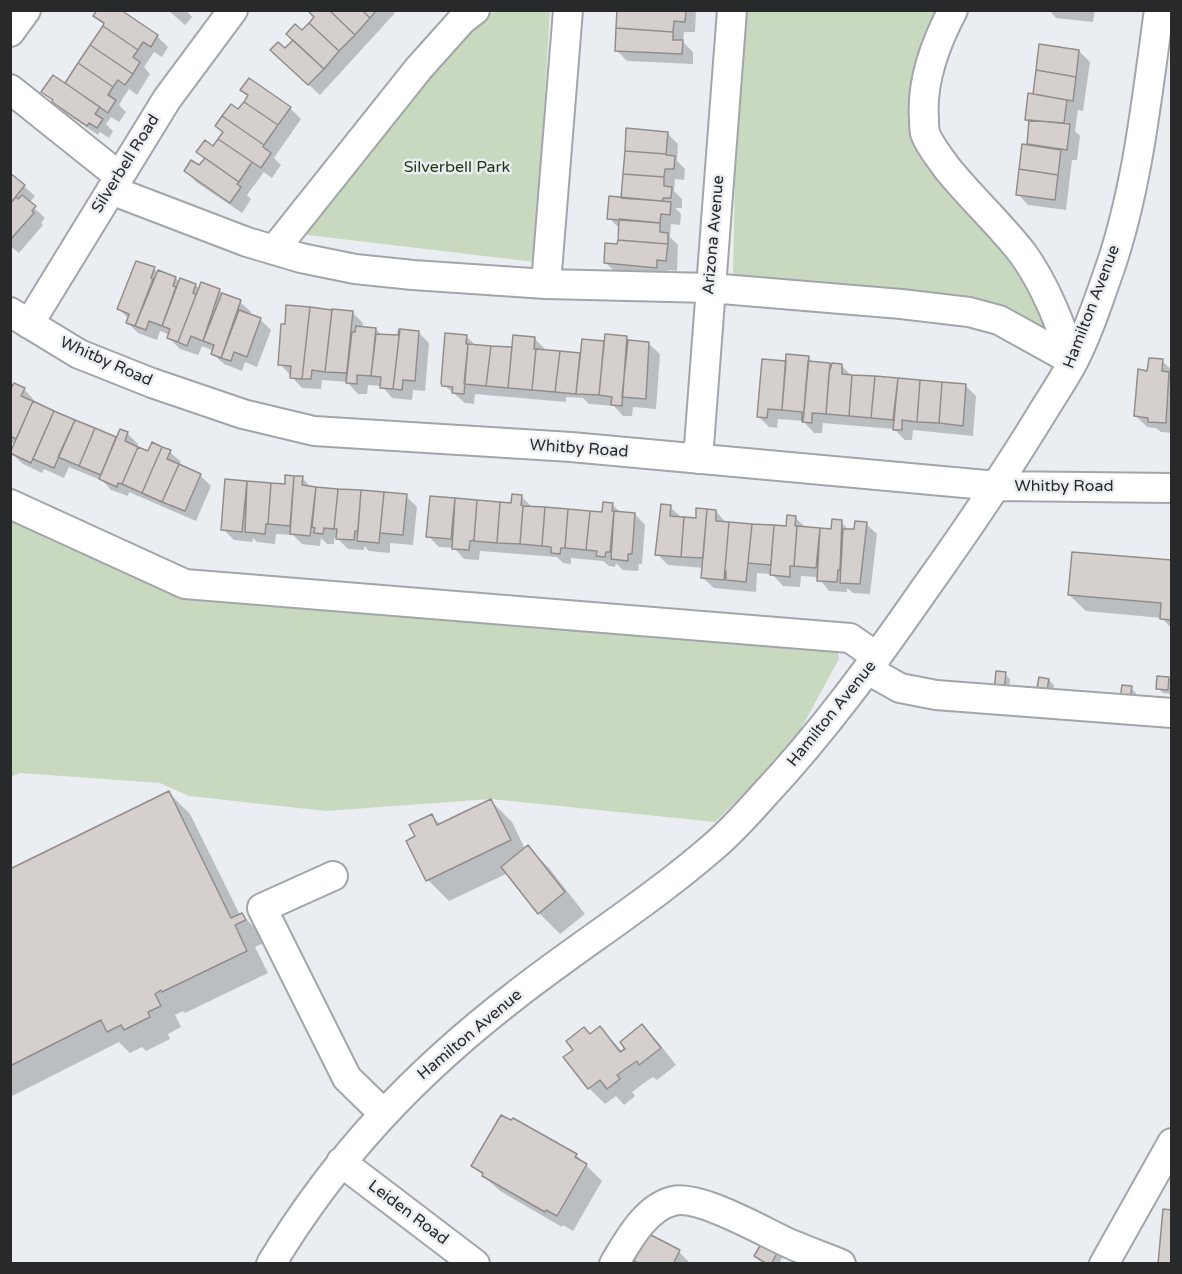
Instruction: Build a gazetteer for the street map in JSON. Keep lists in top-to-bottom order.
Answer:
{
  "streets": {
    "street": [
      "Silverbell Road",
      "Arizona Avenue",
      "Hamilton Avenue",
      "Whitby Road",
      "Leiden Road"
    ]
  },
  "crossings": [
    ["Silverbell Road", "Whitby Road"],
    ["Arizona Avenue", "Whitby Road"],
    ["Hamilton Avenue", "Whitby Road"],
    ["Hamilton Avenue", "Leiden Road"]
  ],
  "parks": ["Silverbell Park"]
}
